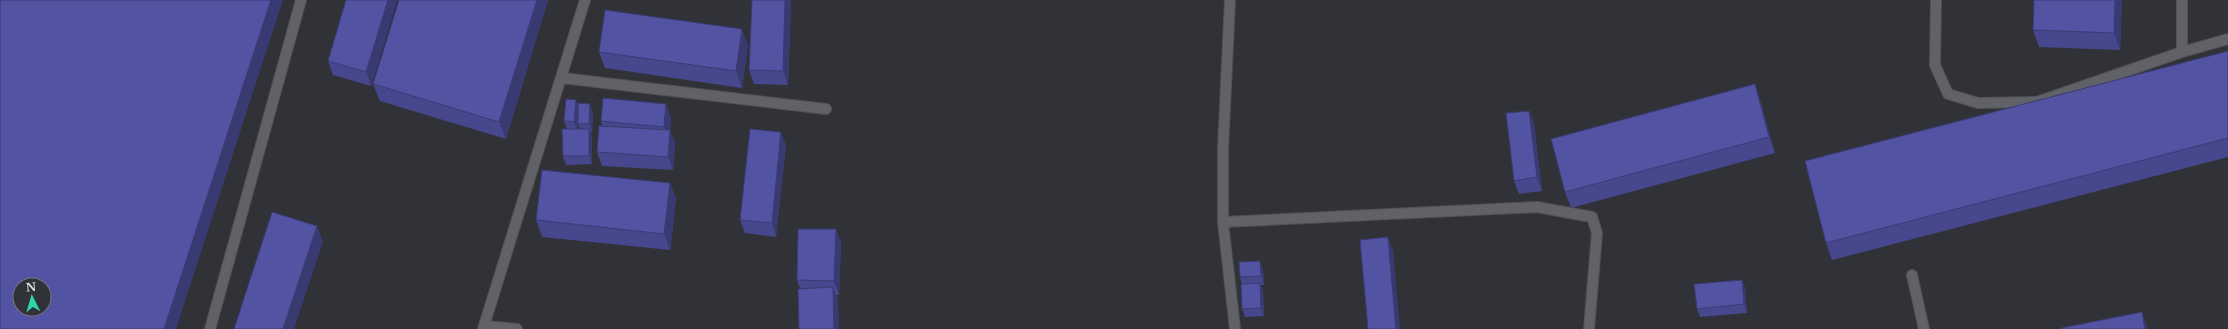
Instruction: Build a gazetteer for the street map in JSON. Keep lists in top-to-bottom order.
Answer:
{
  "north": "top"
}
